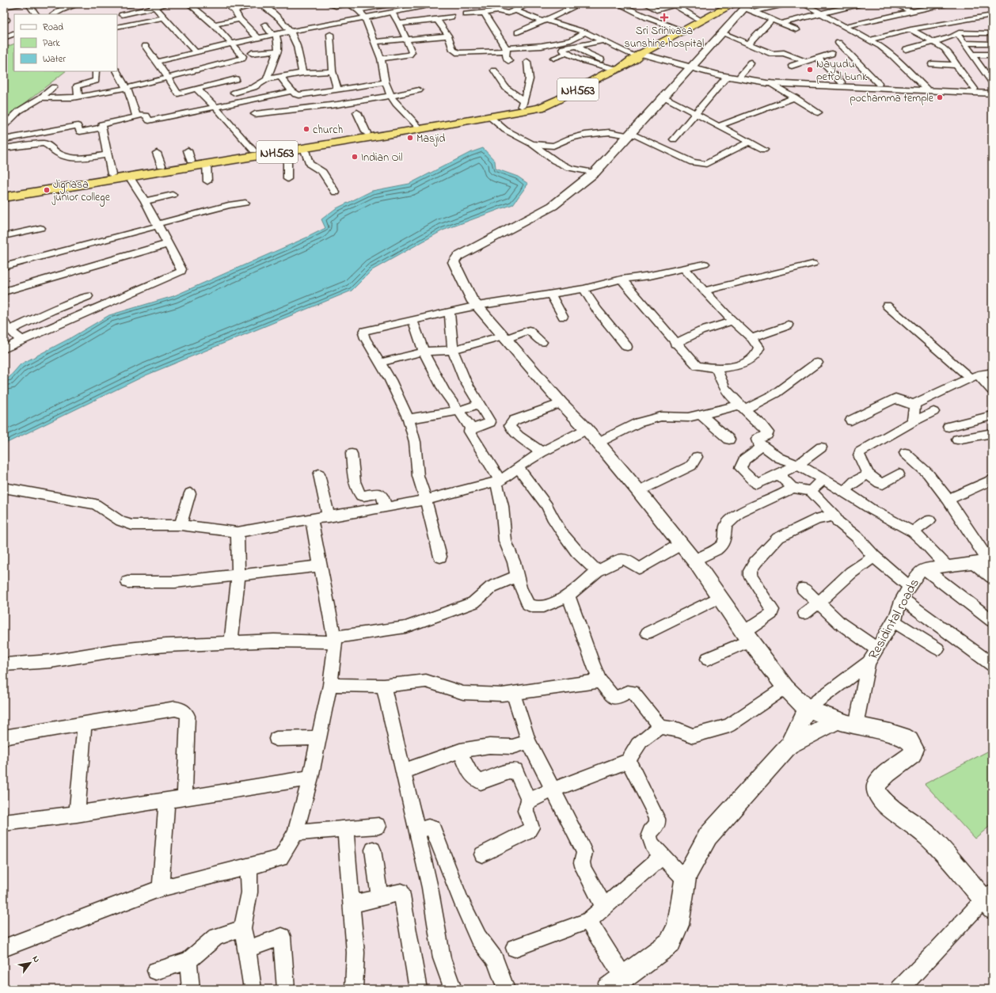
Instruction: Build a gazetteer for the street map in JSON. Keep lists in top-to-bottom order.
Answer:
{
  "streets": {
    "highway": ["NH563"],
    "street": ["Residintal roads"]
  },
  "places": {
    "health": ["Sri Srinivasa sunshine hospital"],
    "other": [
      "Nayudu petrol bunk",
      "pochamma temple",
      "church",
      "Masjid",
      "Indian Oil",
      "Jignasa junior college"
    ]
  },
  "legend": ["Road", "Park", "Water"],
  "north": "top right"
}
